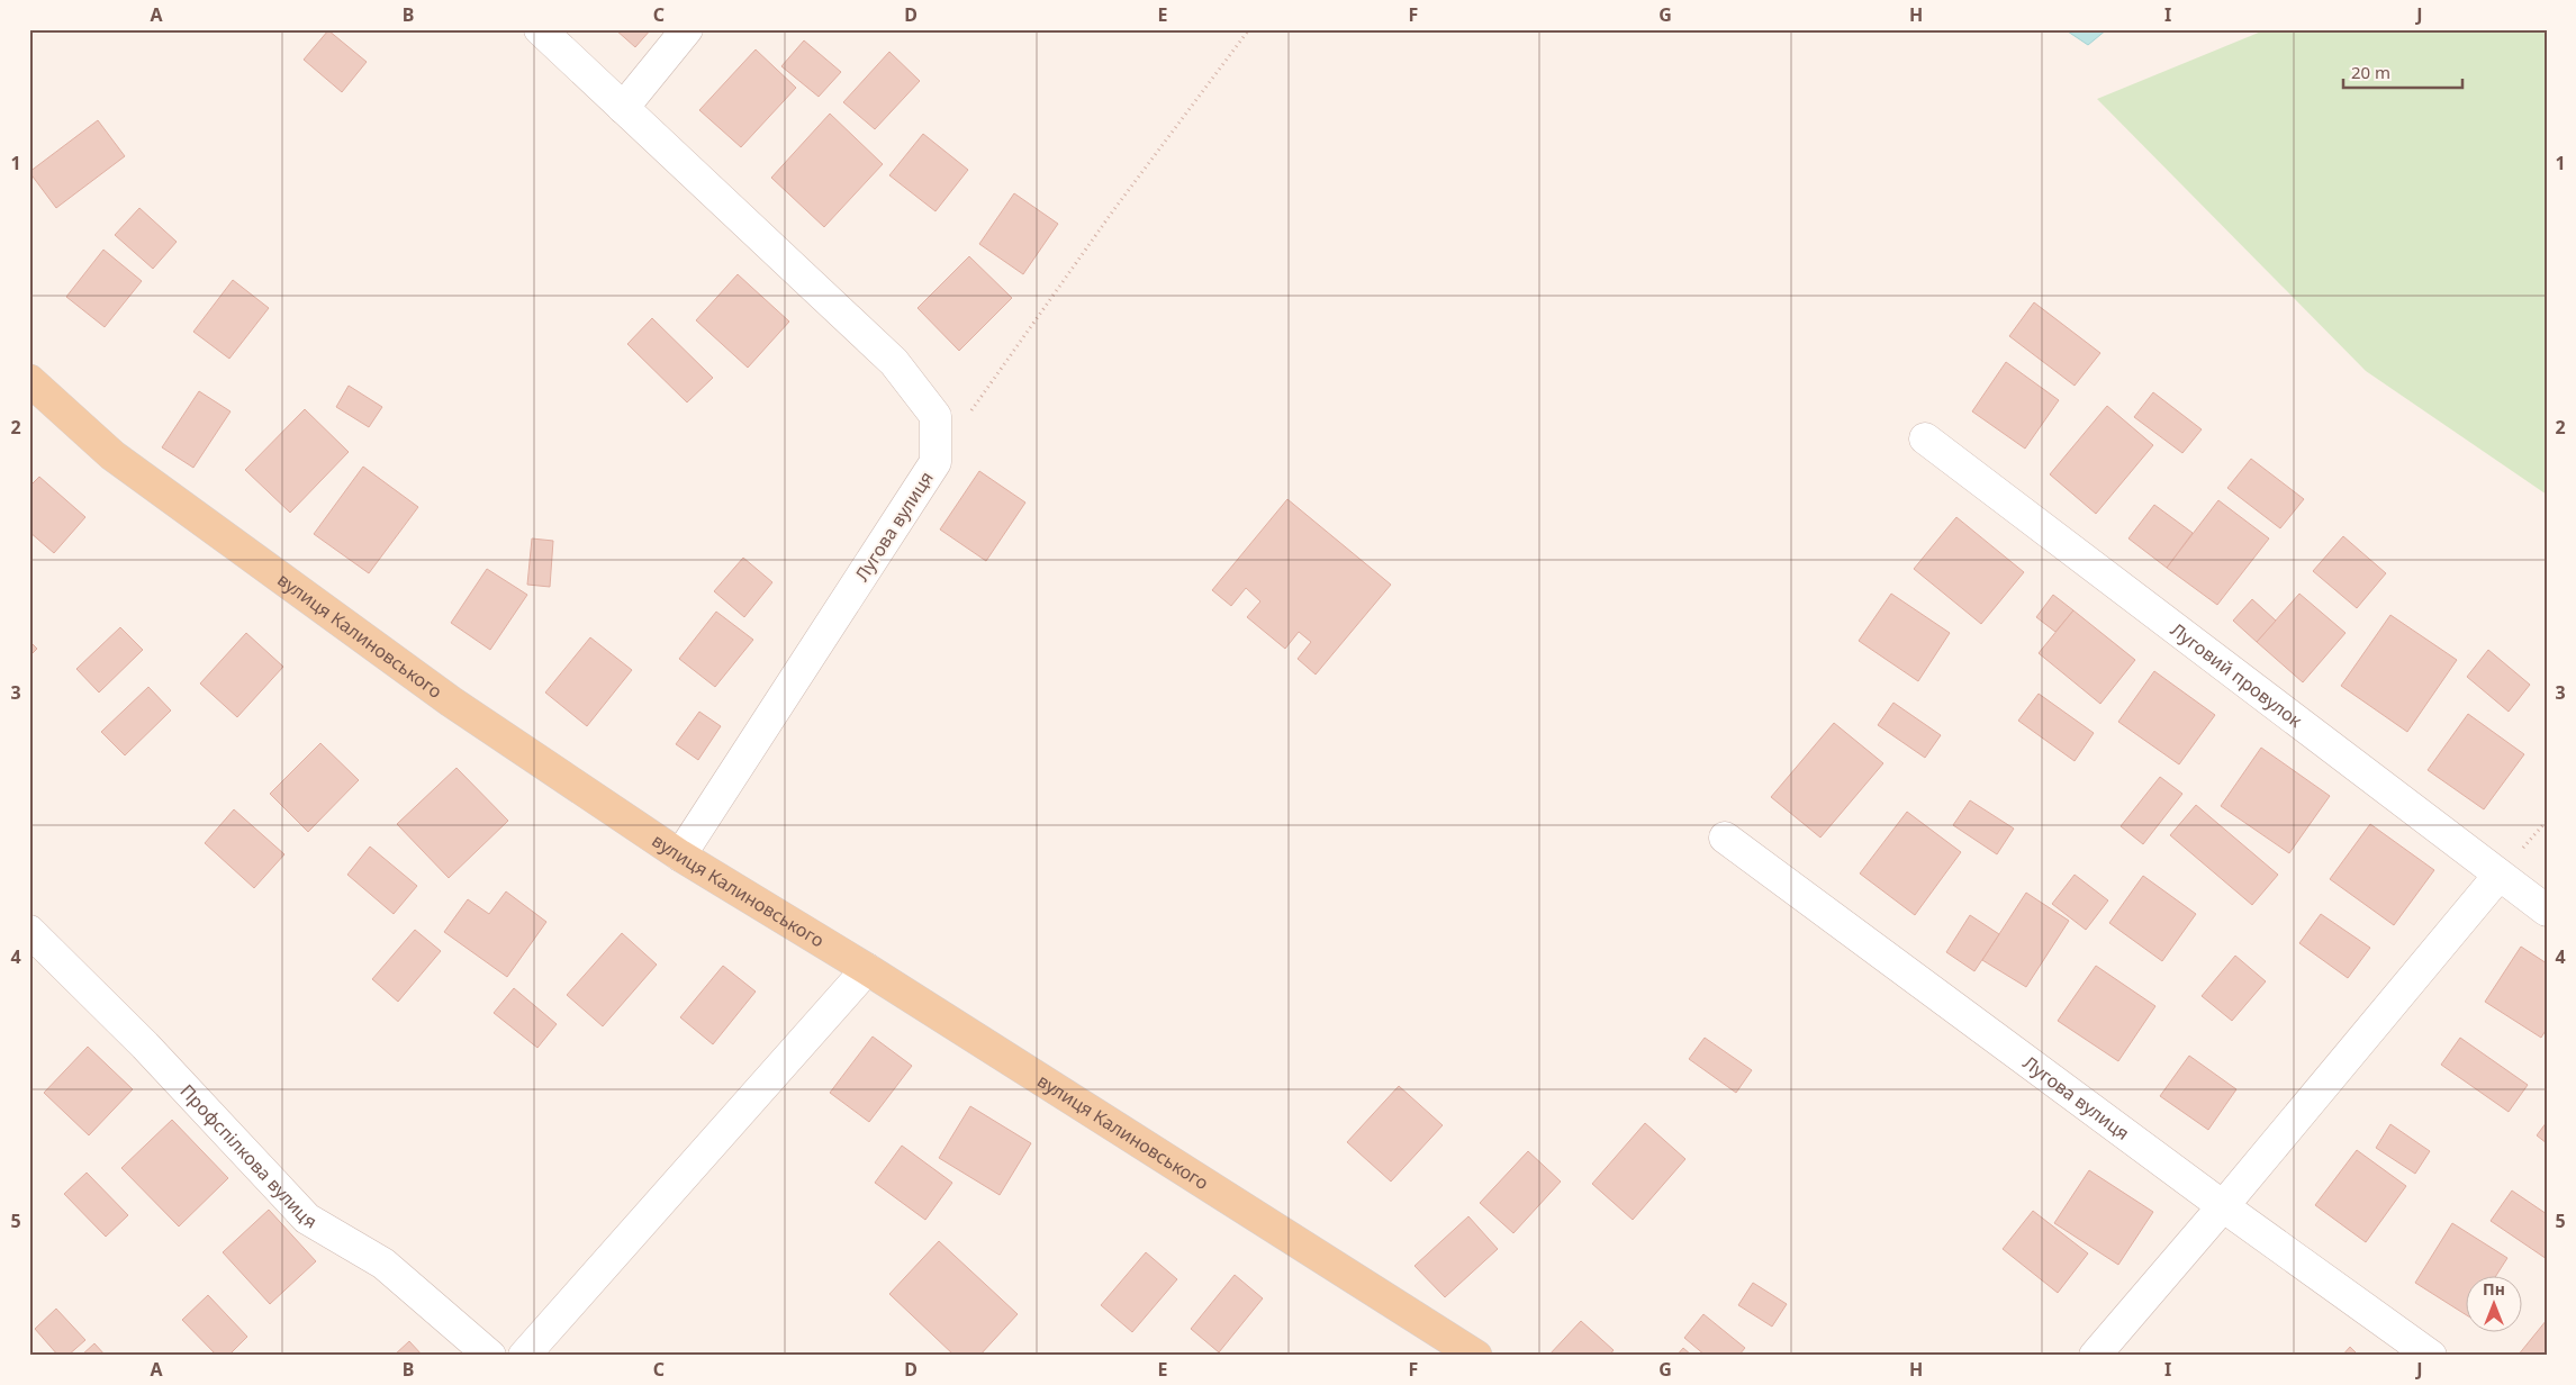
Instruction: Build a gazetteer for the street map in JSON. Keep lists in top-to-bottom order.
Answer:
{
  "streets": {
    "main road": ["вулиця Калиновського"],
    "street": ["Лугова вулиця", "Луговий провулок", "Профспілкова вулиця"]
  },
  "crossings": [
    ["Лугова вулиця", "вулиця Калиновського"]
  ],
  "scale_bar": "20 m",
  "north": "top",
  "grid": {
    "columns": [
      "A",
      "B",
      "C",
      "D",
      "E",
      "F",
      "G",
      "H",
      "I",
      "J"
    ],
    "rows": [
      "1",
      "2",
      "3",
      "4",
      "5"
    ]
  }
}
